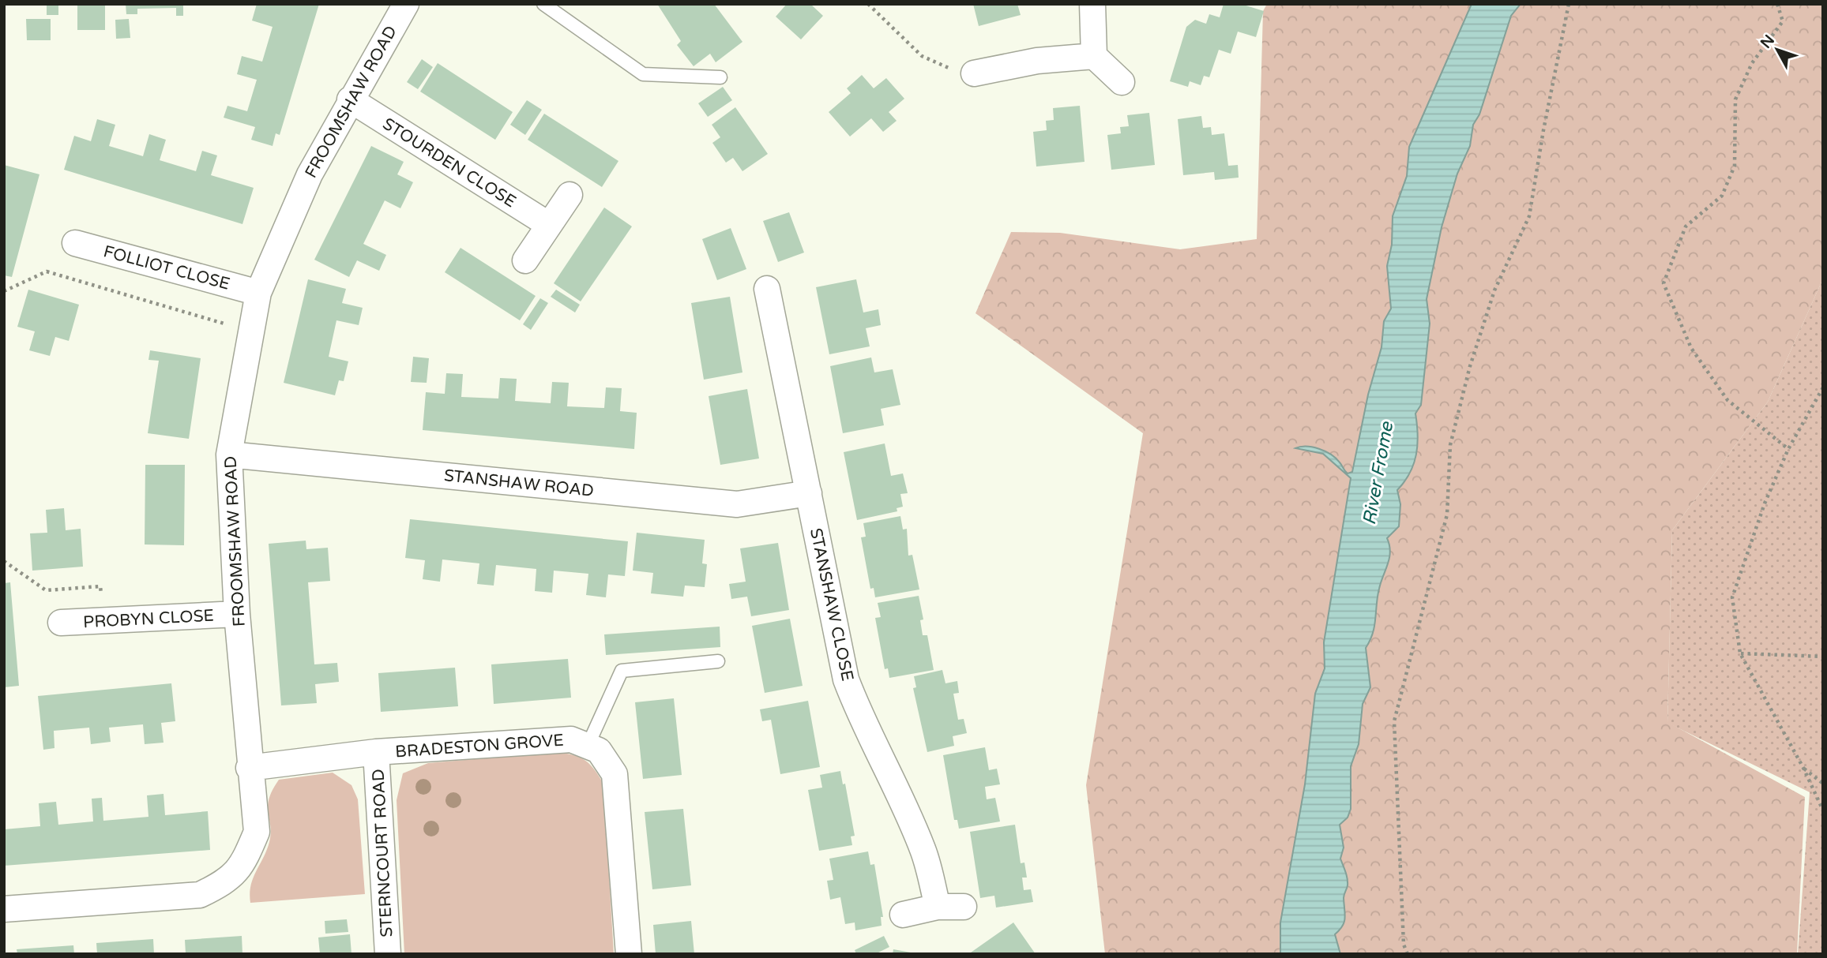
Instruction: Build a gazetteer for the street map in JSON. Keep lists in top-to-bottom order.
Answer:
{
  "streets": {
    "street": [
      "FROOMSHAW ROAD",
      "STOURDEN CLOSE",
      "FOLLIOT CLOSE",
      "STANSHAW ROAD",
      "STANSHAW CLOSE",
      "PROBYN CLOSE",
      "BRADESTON GROVE",
      "STERNCOURT ROAD"
    ]
  },
  "crossings": [
    ["FROOMSHAW ROAD", "STOURDEN CLOSE"],
    ["FROOMSHAW ROAD", "FOLLIOT CLOSE"],
    ["FROOMSHAW ROAD", "STANSHAW ROAD"],
    ["FROOMSHAW ROAD", "PROBYN CLOSE"],
    ["FROOMSHAW ROAD", "BRADESTON GROVE"],
    ["STANSHAW ROAD", "STANSHAW CLOSE"],
    ["BRADESTON GROVE", "STERNCOURT ROAD"]
  ],
  "water": ["River Frome"],
  "north": "top left"
}
